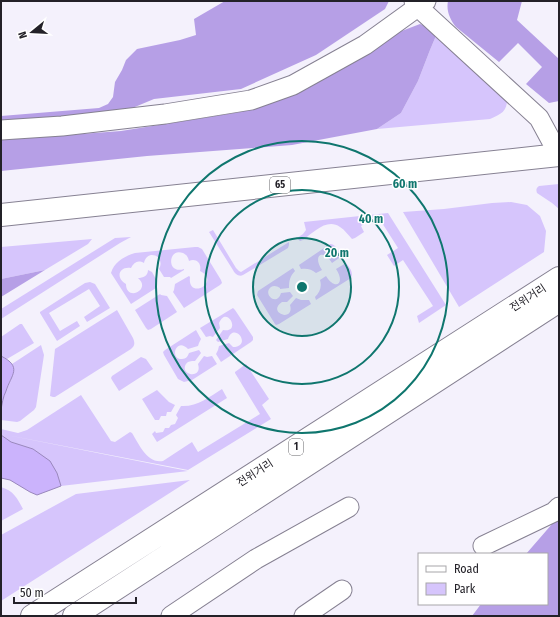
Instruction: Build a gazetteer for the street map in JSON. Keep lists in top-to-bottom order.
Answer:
{
  "streets": {
    "main road": ["65", "전위거리", "1"]
  },
  "legend": ["Road", "Park"],
  "scale_bar": "50 m",
  "north": "left",
  "rings": ["60 m", "40 m", "20 m"]
}
